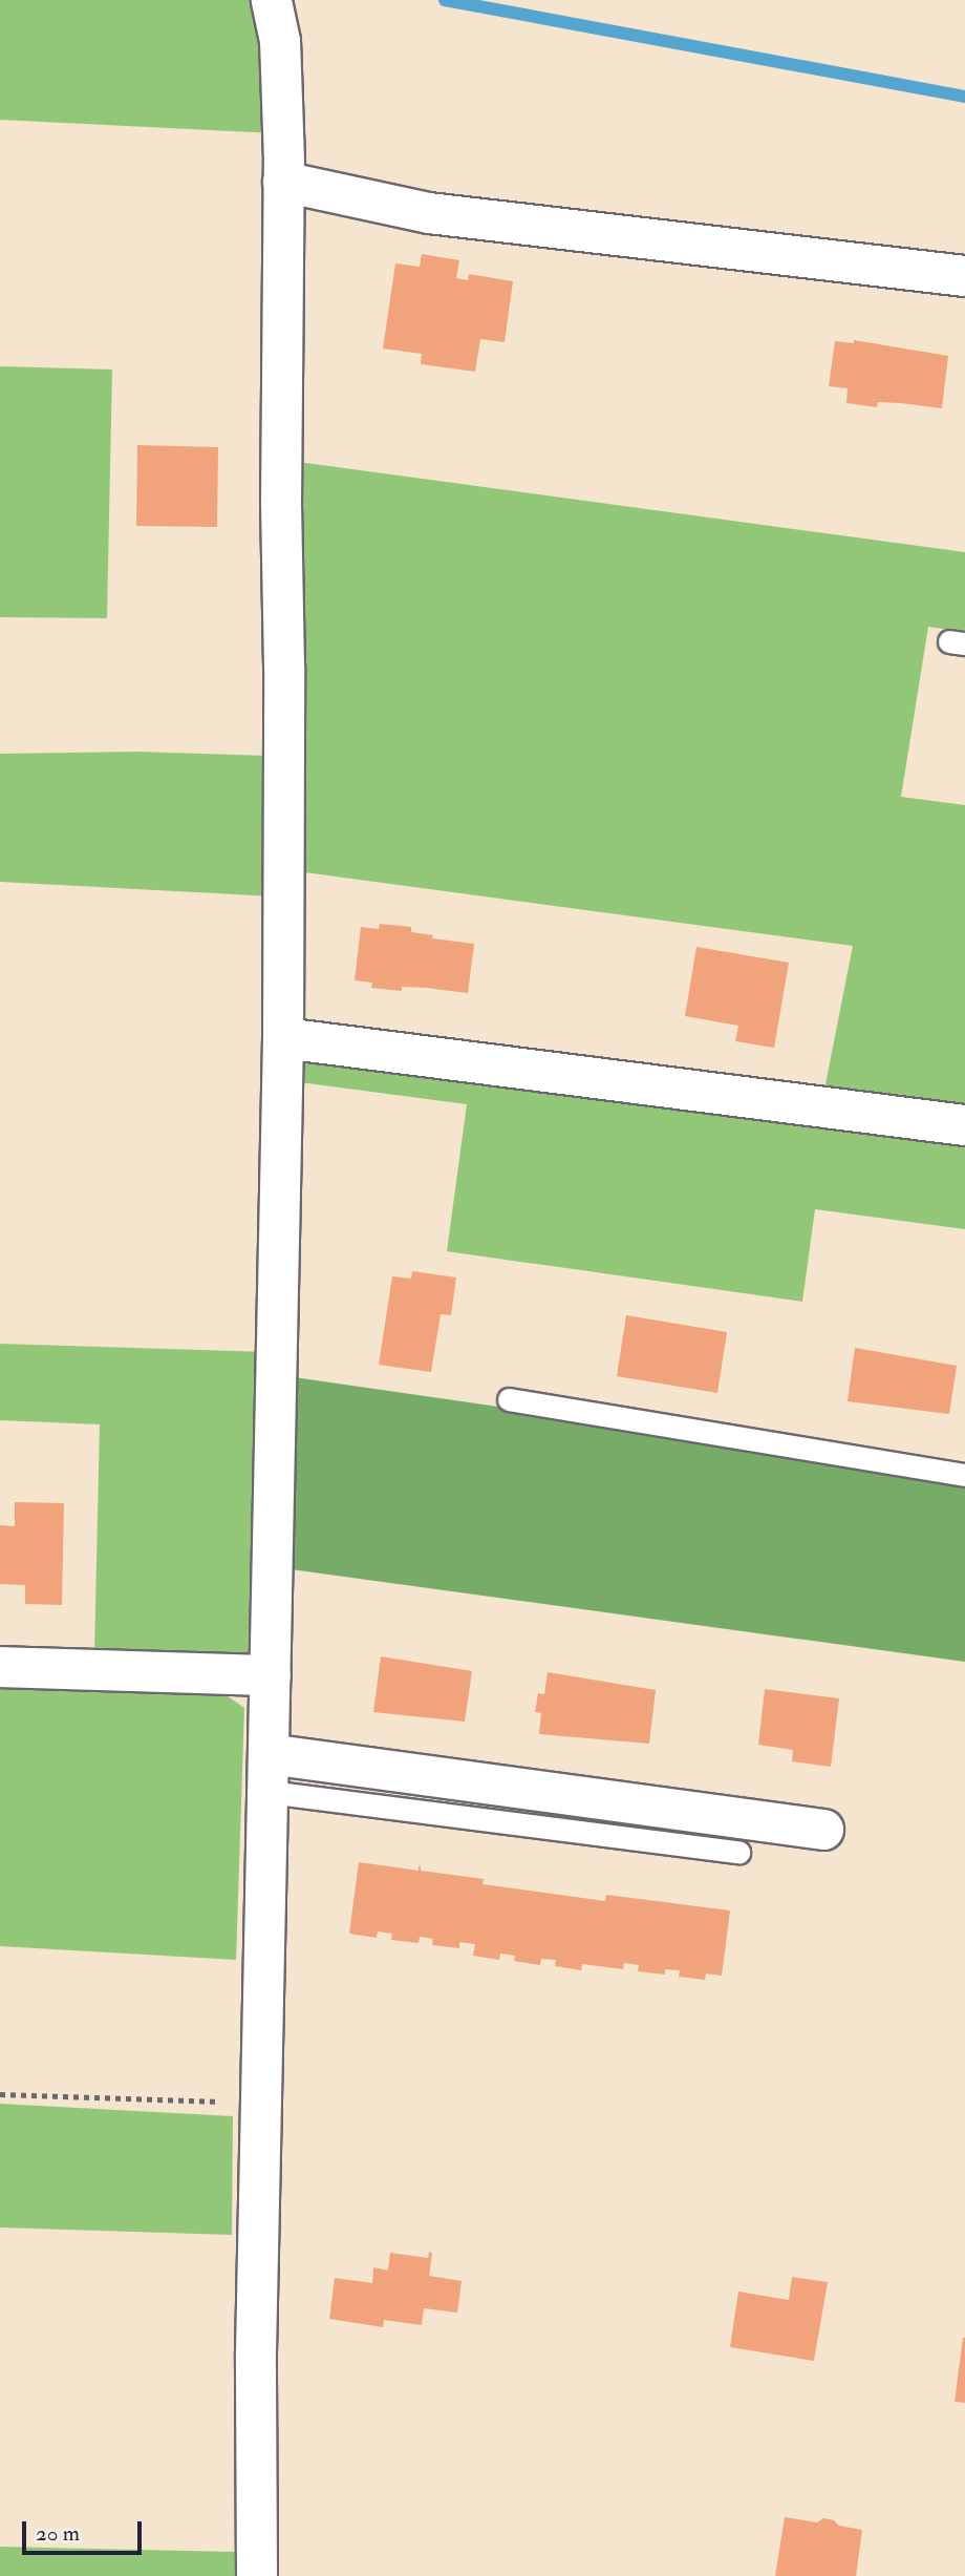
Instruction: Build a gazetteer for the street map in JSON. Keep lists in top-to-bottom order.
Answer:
{
  "scale_bar": "20 m"
}
